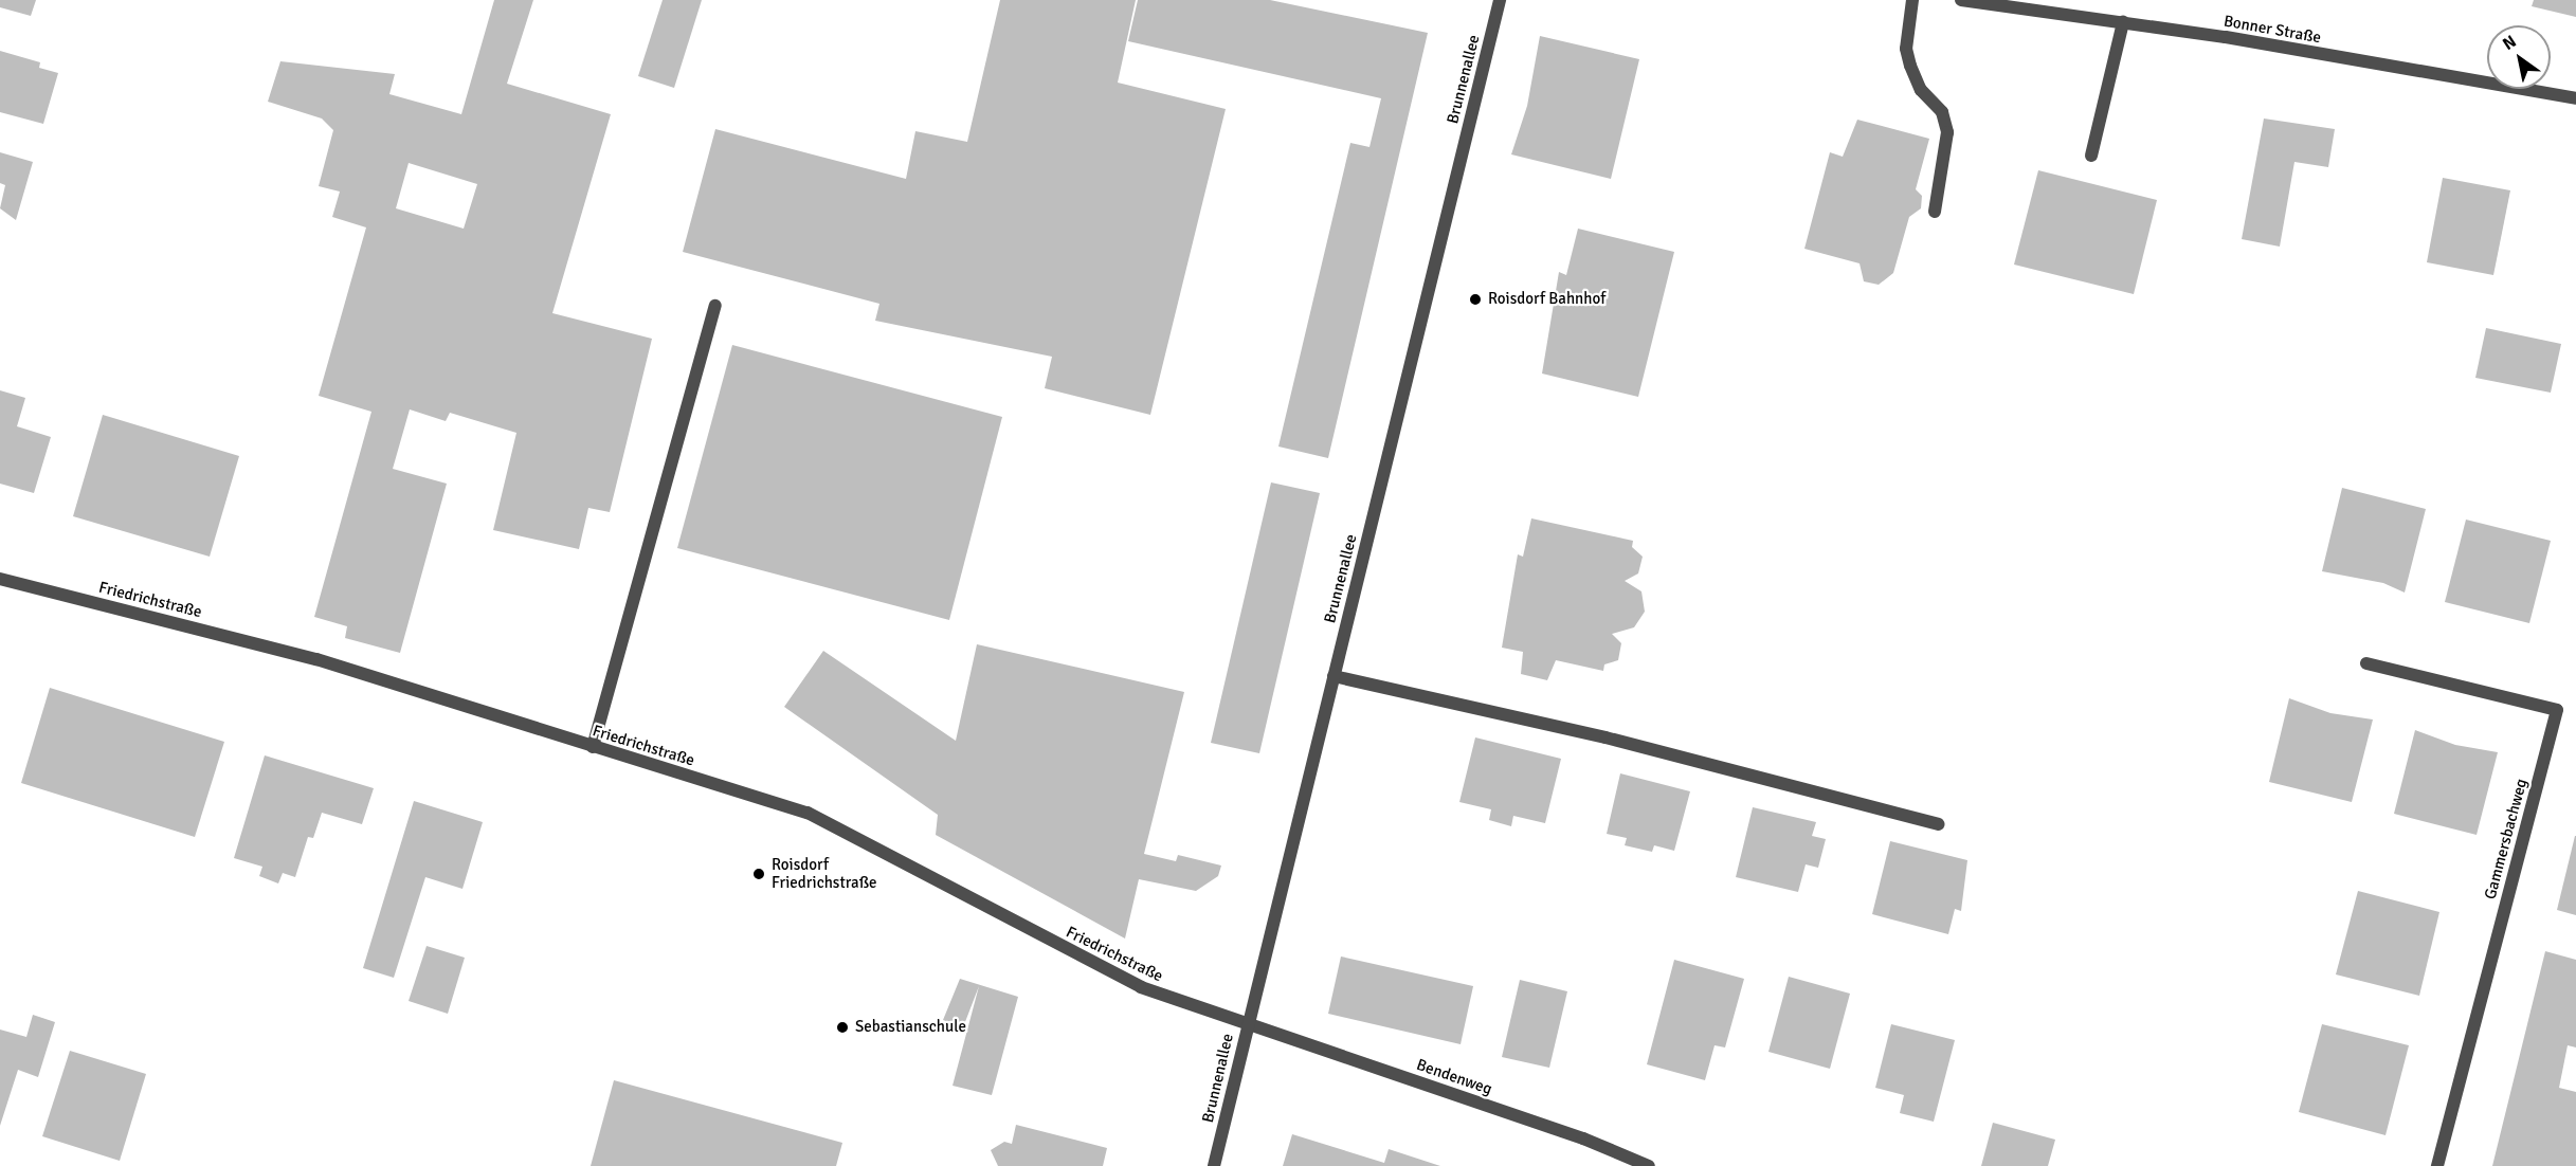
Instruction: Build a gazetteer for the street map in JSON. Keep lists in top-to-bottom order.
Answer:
{
  "streets": {
    "street": [
      "Bonner Straße",
      "Brunnenallee",
      "Friedrichstraße",
      "Gammersbachweg",
      "Bendenweg"
    ]
  },
  "crossings": [
    ["Brunnenallee", "Friedrichstraße"],
    ["Brunnenallee", "Bendenweg"],
    ["Friedrichstraße", "Bendenweg"]
  ],
  "places": ["Roisdorf Bahnhof", "Roisdorf Friedrichstraße", "Sebastianschule"],
  "north": "top left"
}
